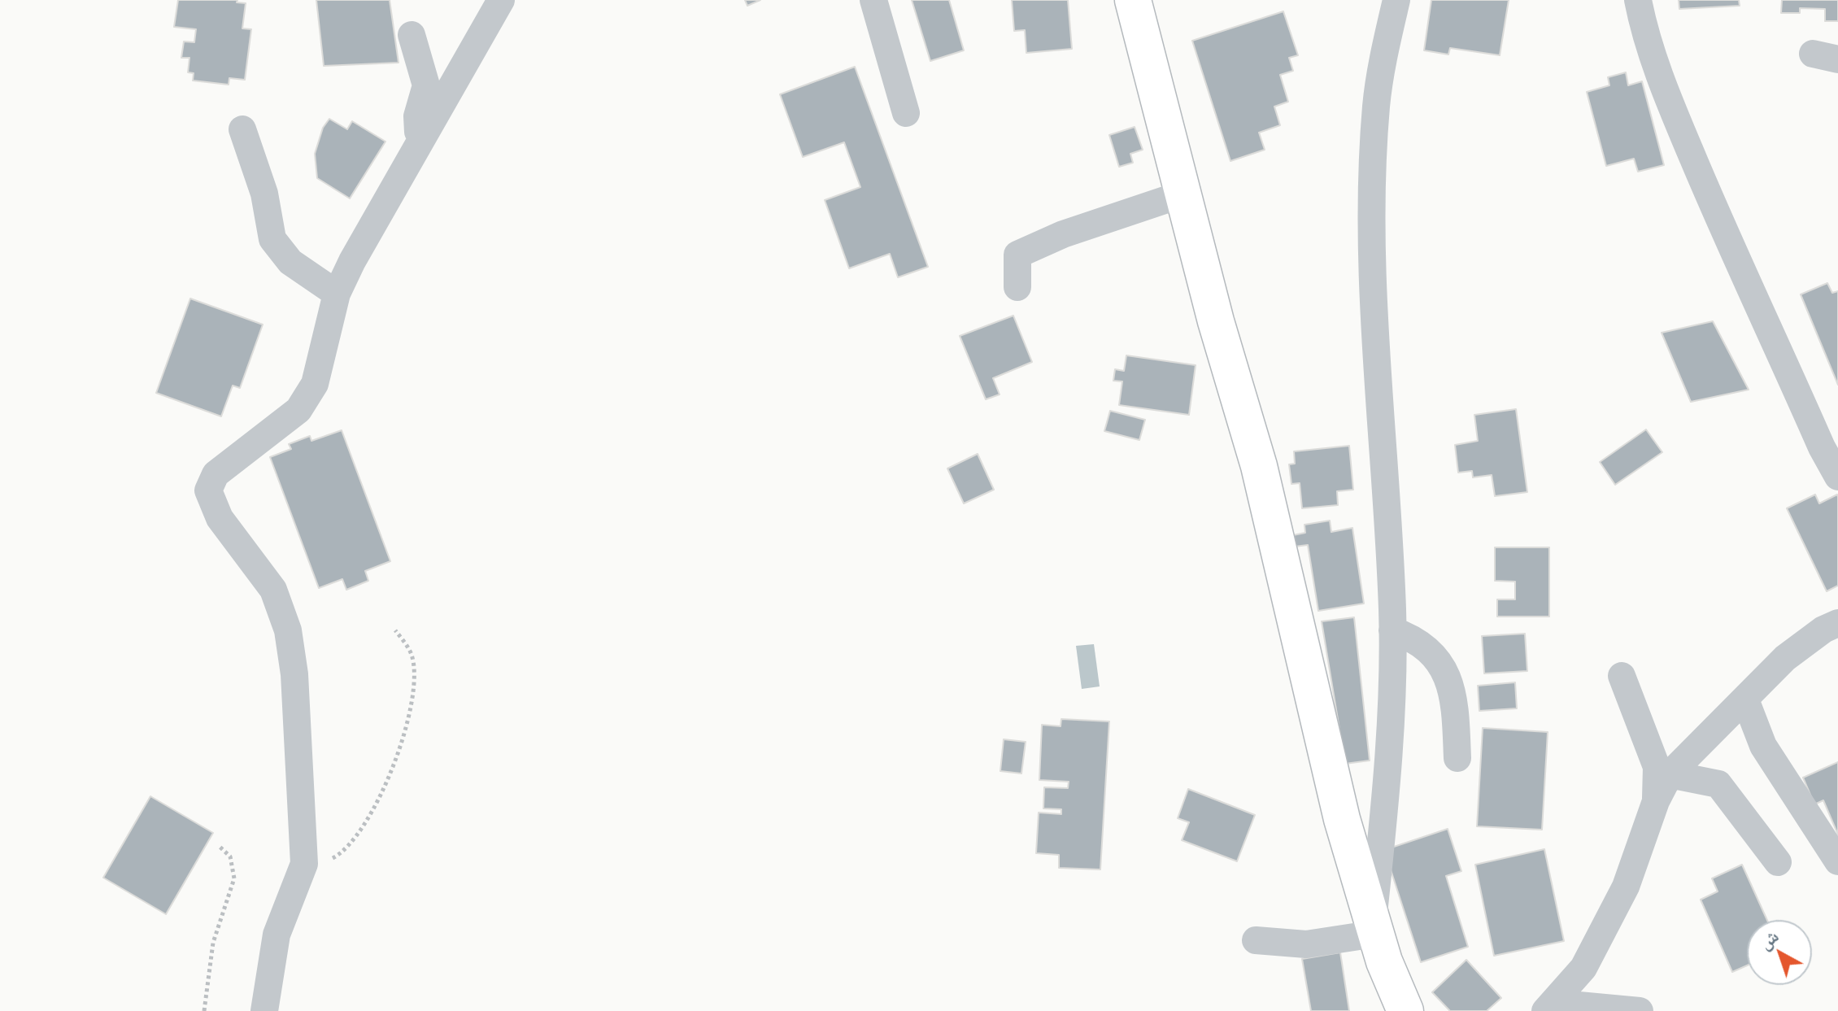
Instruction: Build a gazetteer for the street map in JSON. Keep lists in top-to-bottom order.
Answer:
{
  "north": "top left"
}
